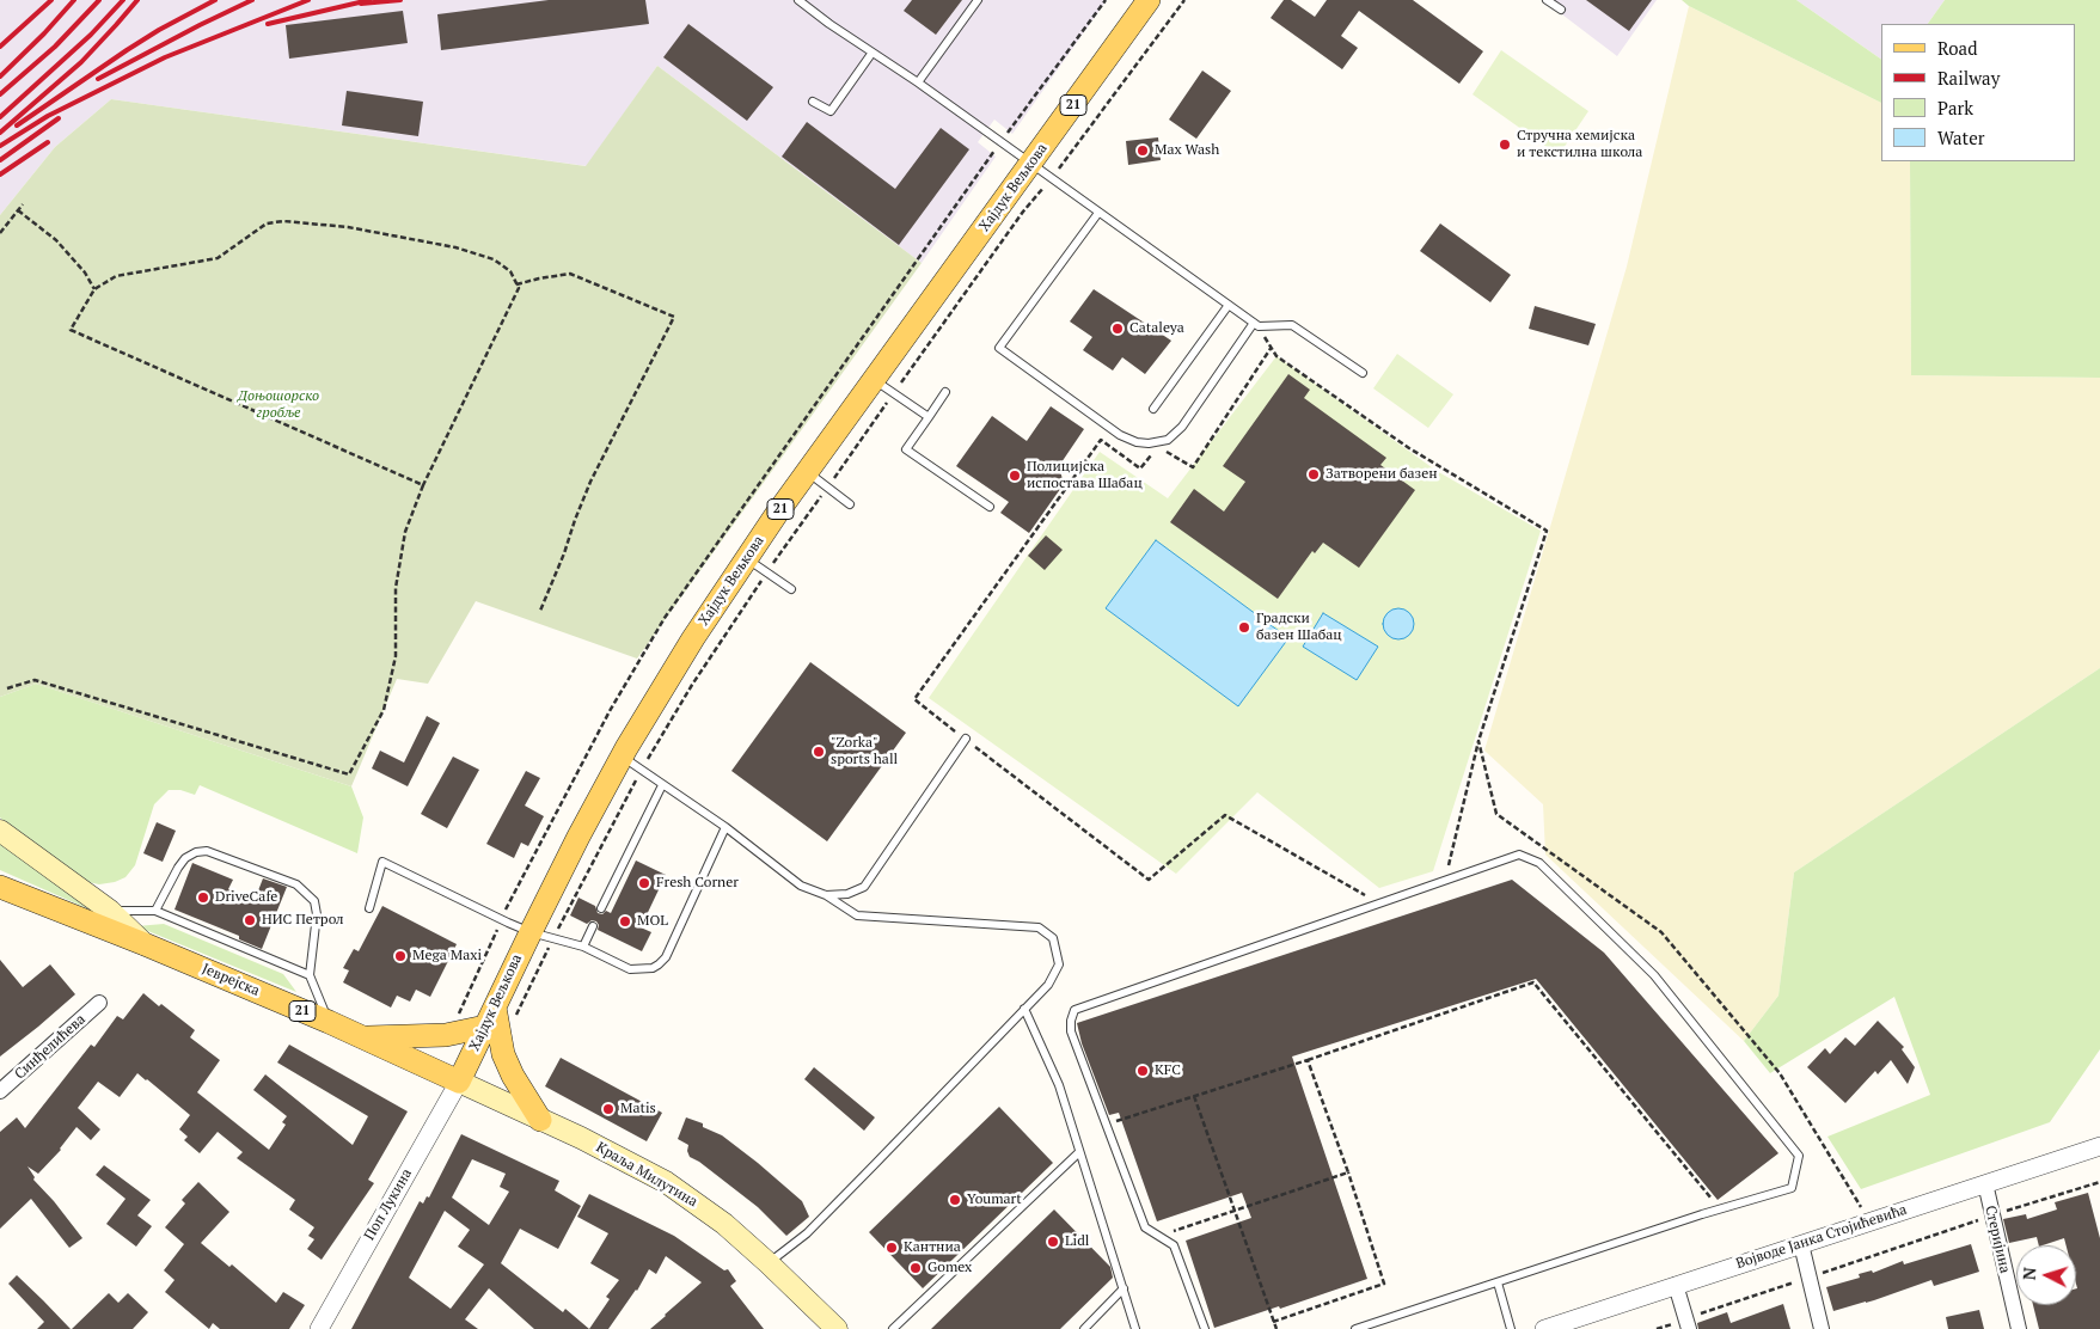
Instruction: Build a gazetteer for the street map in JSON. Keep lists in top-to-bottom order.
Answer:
{
  "streets": {
    "main road": [
      "21",
      "Хајдук Вељкова",
      "Јеврејска",
      "Краља Милутина"
    ],
    "street": [
      "Синђелићева",
      "Поп Лукина",
      "Војводе Јанка Стојићевића",
      "Стеријина"
    ]
  },
  "crossings": [
    ["Хајдук Вељкова", "Јеврејска"],
    ["Хајдук Вељкова", "Краља Милутина"],
    ["Хајдук Вељкова", "Поп Лукина"],
    ["Јеврејска", "Краља Милутина"],
    ["Јеврејска", "Поп Лукина"],
    ["Краља Милутина", "Поп Лукина"],
    ["Војводе Јанка Стојићевића", "Стеријина"]
  ],
  "parks": ["Доњошорско гробље"],
  "places": [
    "Стручна хемијска и текстилна школа",
    "Max Wash",
    "Cataleya",
    "Затворени базен",
    "Полицијска испостава Шабац",
    "Градски базен Шабац",
    "\"Zorka\" sports hall",
    "Fresh Corner",
    "DriveCafe",
    "НИС Петрол",
    "MOL",
    "Mega Maxi",
    "KFC",
    "Matis",
    "Youmart",
    "Lidl",
    "Кантниа",
    "Gomex"
  ],
  "legend": [
    "Road",
    "Railway",
    "Park",
    "Water"
  ],
  "north": "left"
}
